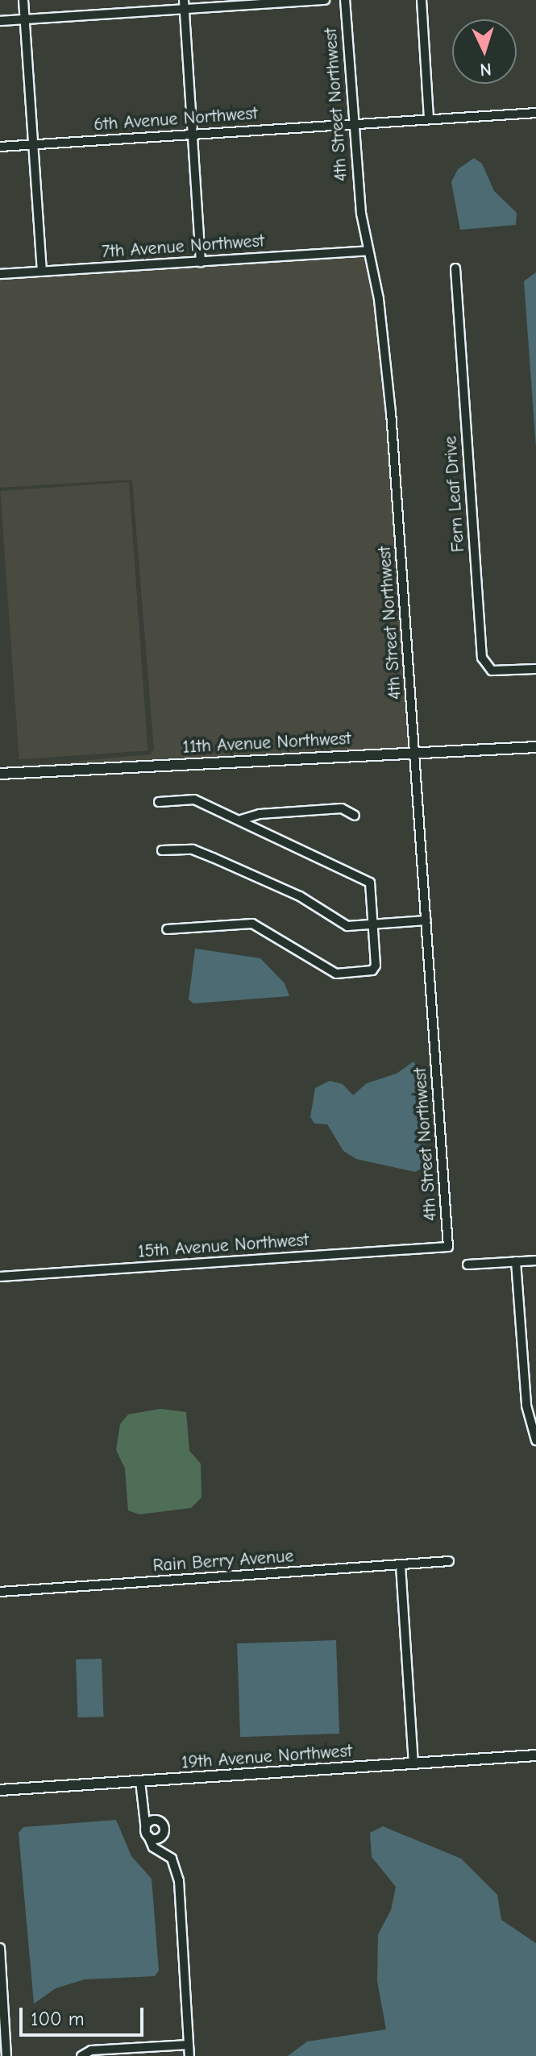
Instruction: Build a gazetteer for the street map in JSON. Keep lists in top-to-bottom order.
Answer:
{
  "streets": {
    "street": [
      "4th Street Northwest",
      "6th Avenue Northwest",
      "7th Avenue Northwest",
      "Fern Leaf Drive",
      "11th Avenue Northwest",
      "15th Avenue Northwest",
      "Rain Berry Avenue",
      "19th Avenue Northwest"
    ]
  },
  "crossings": [
    ["4th Street Northwest", "6th Avenue Northwest"],
    ["4th Street Northwest", "7th Avenue Northwest"],
    ["4th Street Northwest", "11th Avenue Northwest"],
    ["4th Street Northwest", "15th Avenue Northwest"]
  ],
  "scale_bar": "100 m",
  "north": "bottom"
}
